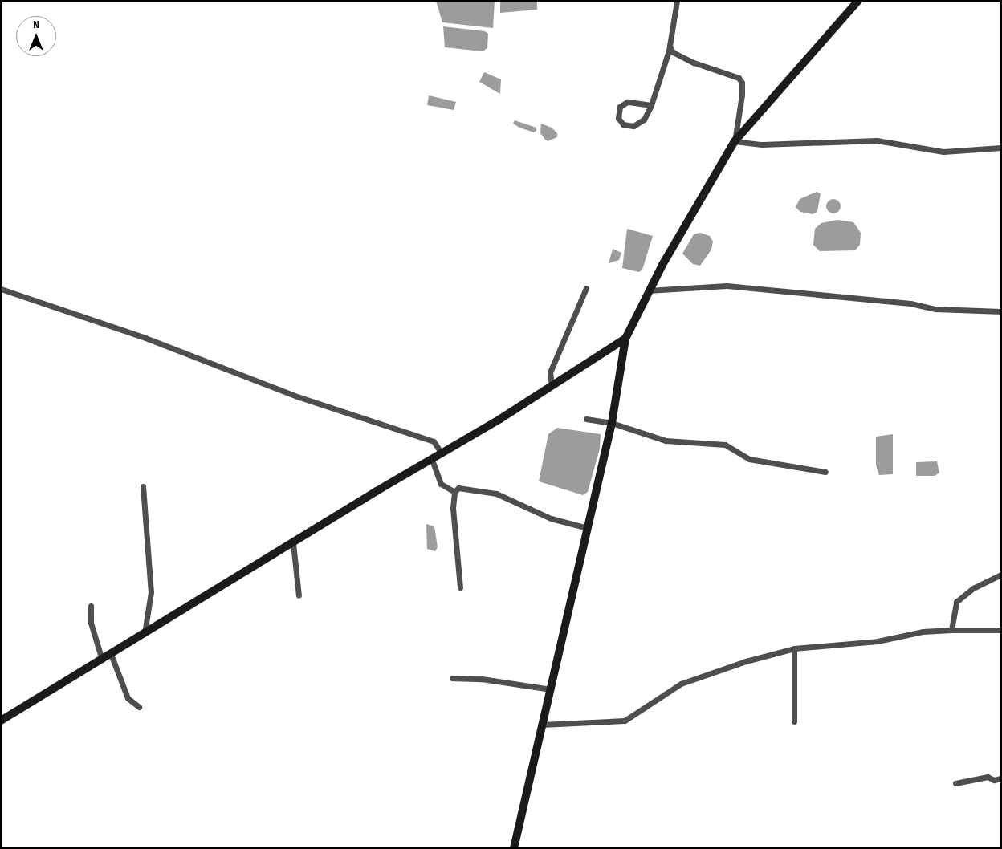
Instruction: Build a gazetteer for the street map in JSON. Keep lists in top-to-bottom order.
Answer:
{
  "north": "top"
}
